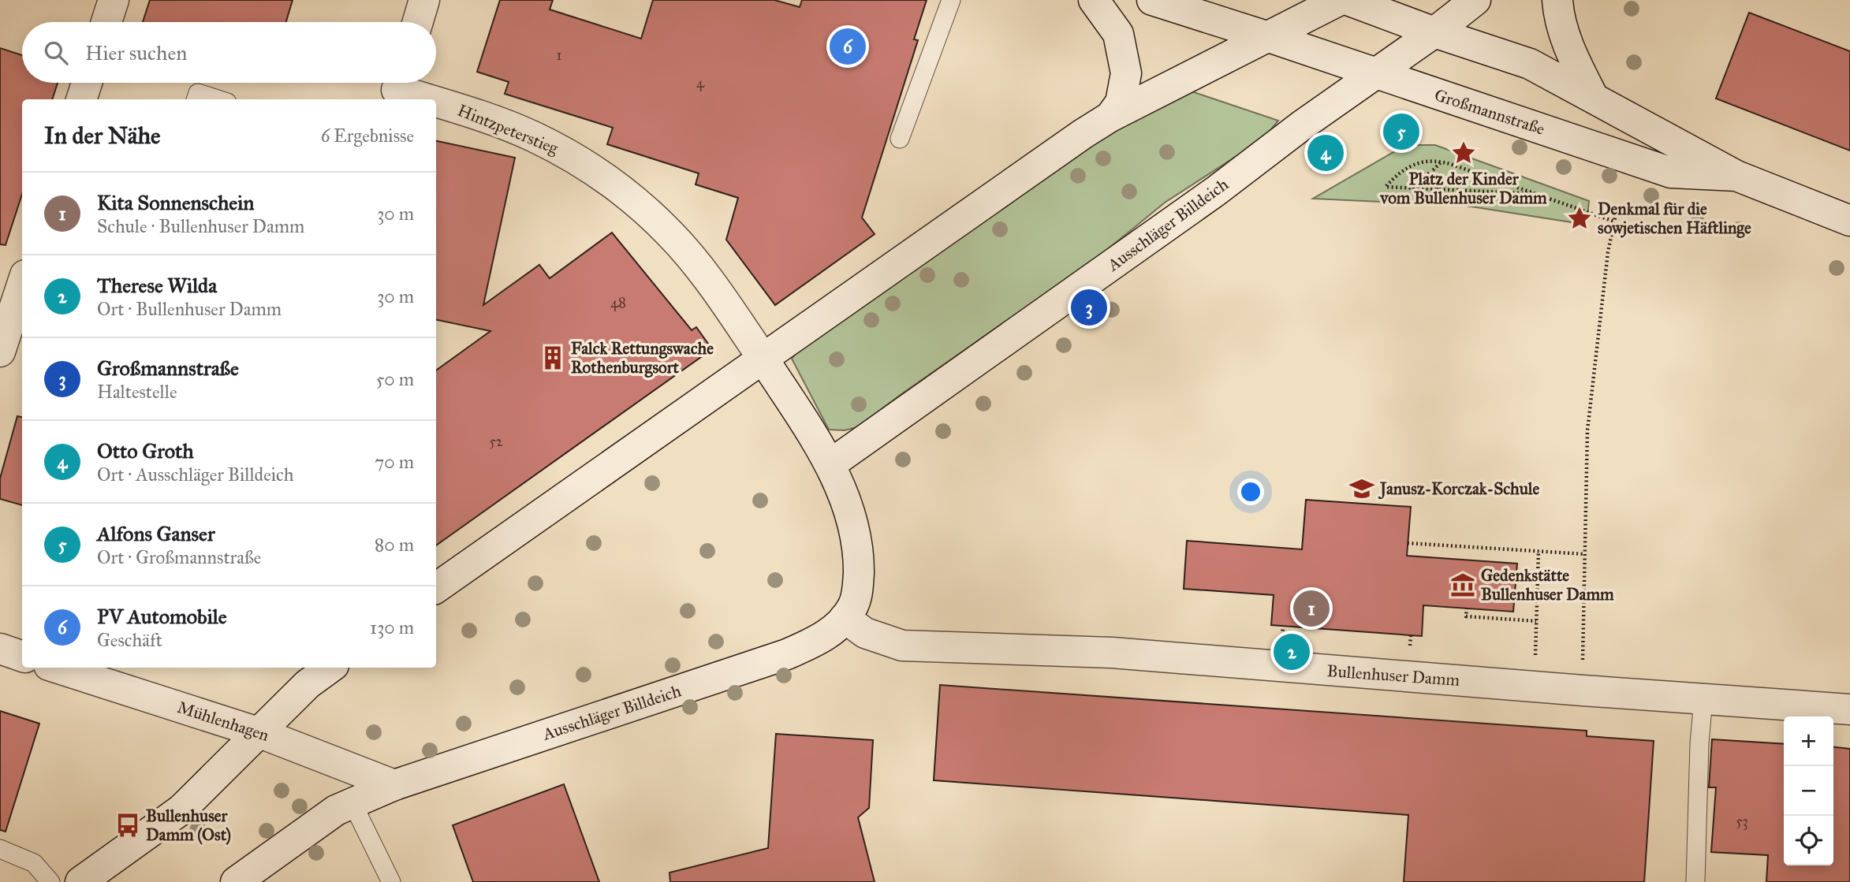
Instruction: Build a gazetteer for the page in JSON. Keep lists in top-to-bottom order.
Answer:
{
  "streets": {
    "street": [
      "Großmannstraße",
      "Hintzpeterstieg",
      "Ausschläger Billdeich",
      "Bullenhuser Damm",
      "Mühlenhagen"
    ]
  },
  "crossings": [
    ["Großmannstraße", "Ausschläger Billdeich"],
    ["Hintzpeterstieg", "Ausschläger Billdeich"],
    ["Ausschläger Billdeich", "Bullenhuser Damm"],
    ["Ausschläger Billdeich", "Mühlenhagen"]
  ],
  "places": {
    "place": ["Platz der Kinder vom Bullenhuser Damm", "Denkmal für die sowjetischen Häftlinge"],
    "building": ["Falck Rettungswache Rothenburgsort"],
    "school or university": ["Janusz-Korczak-Schule"],
    "museum": ["Gedenkstätte Bullenhuser Damm"],
    "bus stop": ["Bullenhuser Damm (Ost)"]
  },
  "house_numbers": [
    "1",
    "4",
    "48",
    "52",
    "53"
  ],
  "page": {
    "search": "Hier suchen",
    "pins": [
      "6",
      "5",
      "4",
      "3",
      "1",
      "2"
    ],
    "heading": ["In der Nähe", "6 Ergebnisse"],
    "list": [
      {
        "mark": "1",
        "name": "Kita Sonnenschein",
        "note": "Schule · Bullenhuser Damm",
        "value": "30 m"
      },
      {
        "mark": "2",
        "name": "Therese Wilda",
        "note": "Ort · Bullenhuser Damm",
        "value": "30 m"
      },
      {
        "mark": "3",
        "name": "Großmannstraße",
        "note": "Haltestelle",
        "value": "50 m"
      },
      {
        "mark": "4",
        "name": "Otto Groth",
        "note": "Ort · Ausschläger Billdeich",
        "value": "70 m"
      },
      {
        "mark": "5",
        "name": "Alfons Ganser",
        "note": "Ort · Großmannstraße",
        "value": "80 m"
      },
      {
        "mark": "6",
        "name": "PV Automobile",
        "note": "Geschäft",
        "value": "130 m"
      }
    ],
    "map_buttons": ["+", "−"]
  }
}
